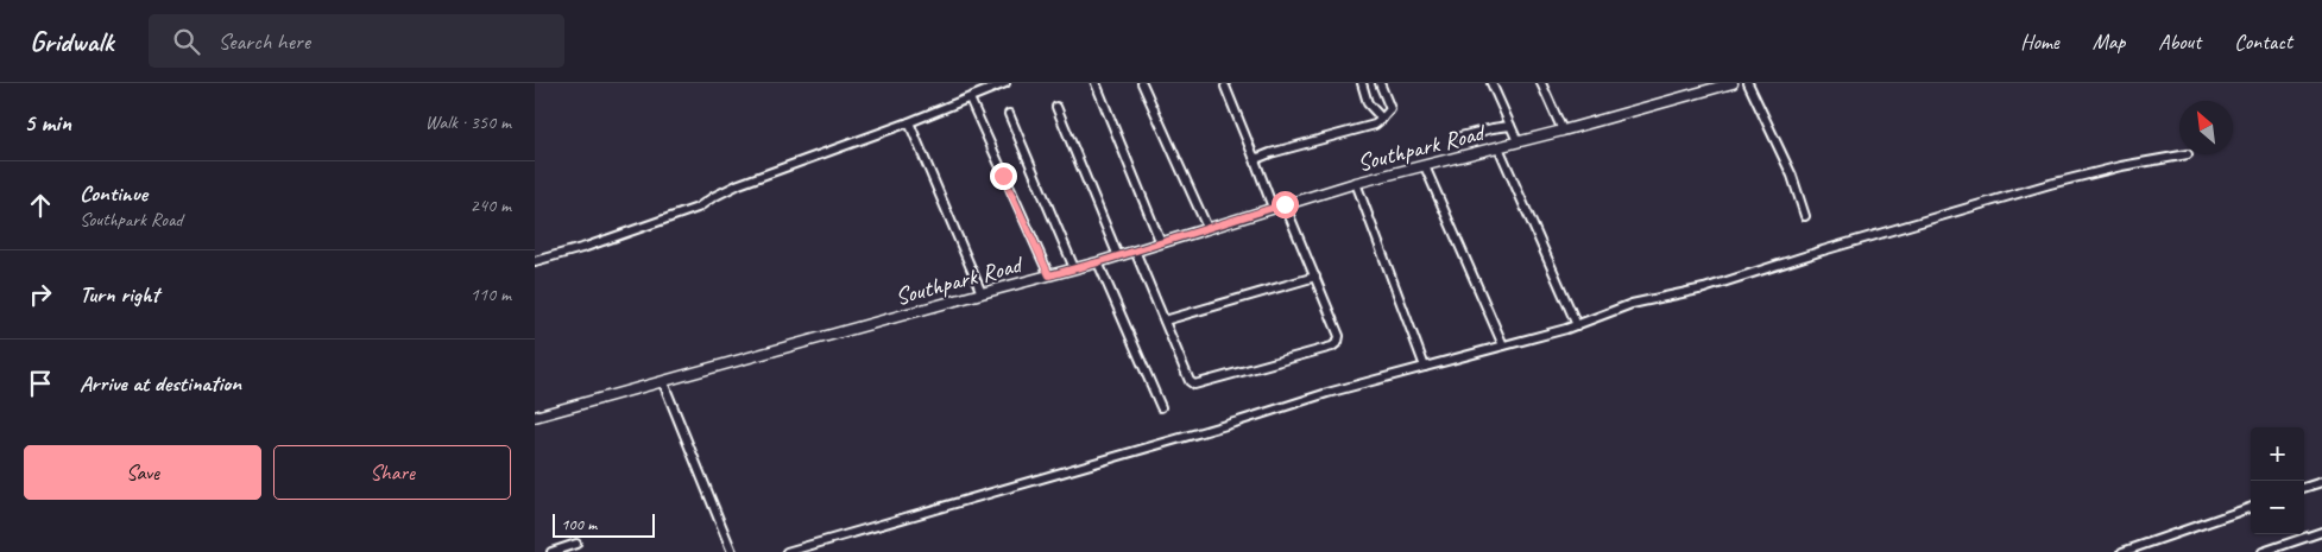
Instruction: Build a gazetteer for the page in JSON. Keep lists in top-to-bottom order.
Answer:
{
  "streets": {
    "street": ["Southpark Road"]
  },
  "scale_bar": "100 m",
  "north": "top left",
  "page": {
    "header": "Gridwalk",
    "search": "Search here",
    "nav": [
      "Home",
      "Map",
      "About",
      "Contact"
    ],
    "heading": ["5 min", "Walk · 350 m"],
    "list": [
      ["Continue", "Southpark Road", "240 m"],
      ["Turn right", "110 m"],
      "Arrive at destination"
    ],
    "buttons": ["Save", "Share"],
    "map_buttons": ["+", "−"],
    "scale": "100 m"
  }
}
